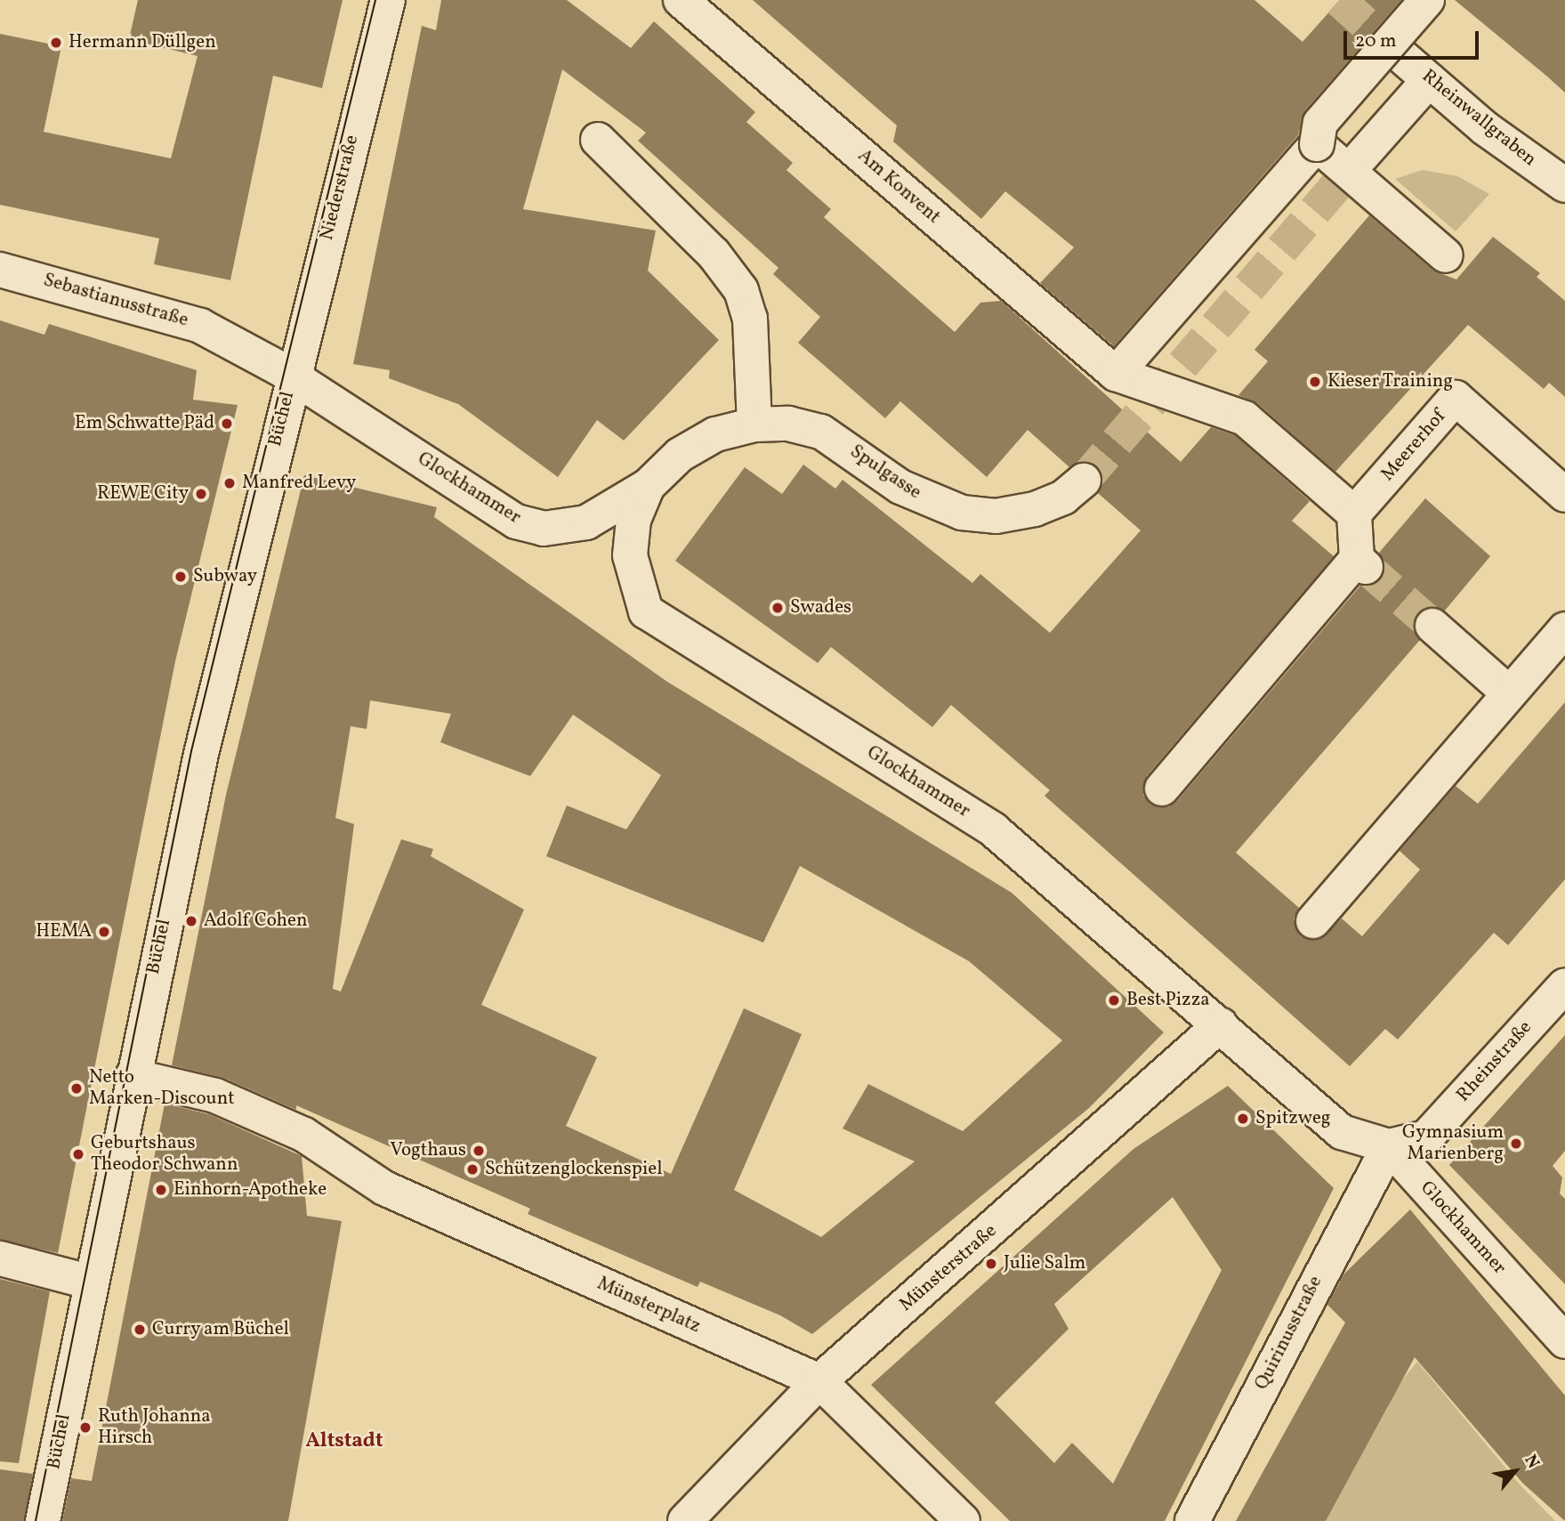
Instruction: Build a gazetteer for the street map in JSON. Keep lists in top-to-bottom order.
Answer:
{
  "streets": {
    "street": [
      "Rheinwallgraben",
      "Am Konvent",
      "Niederstraße",
      "Sebastianusstraße",
      "Büchel",
      "Meererhof",
      "Spulgasse",
      "Glockhammer",
      "Rheinstraße",
      "Münsterstraße",
      "Münsterplatz",
      "Quirinusstraße"
    ]
  },
  "crossings": [
    ["Am Konvent", "Meererhof"],
    ["Niederstraße", "Sebastianusstraße"],
    ["Niederstraße", "Büchel"],
    ["Niederstraße", "Glockhammer"],
    ["Sebastianusstraße", "Büchel"],
    ["Sebastianusstraße", "Glockhammer"],
    ["Büchel", "Glockhammer"],
    ["Büchel", "Münsterplatz"],
    ["Spulgasse", "Glockhammer"],
    ["Glockhammer", "Rheinstraße"],
    ["Glockhammer", "Münsterstraße"],
    ["Glockhammer", "Quirinusstraße"],
    ["Rheinstraße", "Quirinusstraße"],
    ["Münsterstraße", "Münsterplatz"]
  ],
  "districts": ["Altstadt"],
  "places": [
    "Hermann Düllgen",
    "Kieser Training",
    "Em Schwatte Päd",
    "Manfred Levy",
    "REWE City",
    "Subway",
    "Swades",
    "Adolf Cohen",
    "HEMA",
    "Best Pizza",
    "Netto Marken-Discount",
    "Spitzweg",
    "Gymnasium Marienberg",
    "Vogthaus",
    "Geburtshaus Theodor Schwann",
    "Schützenglockenspiel",
    "Einhorn-Apotheke",
    "Julie Salm",
    "Curry am Büchel",
    "Ruth Johanna Hirsch"
  ],
  "scale_bar": "20 m",
  "north": "top right"
}
